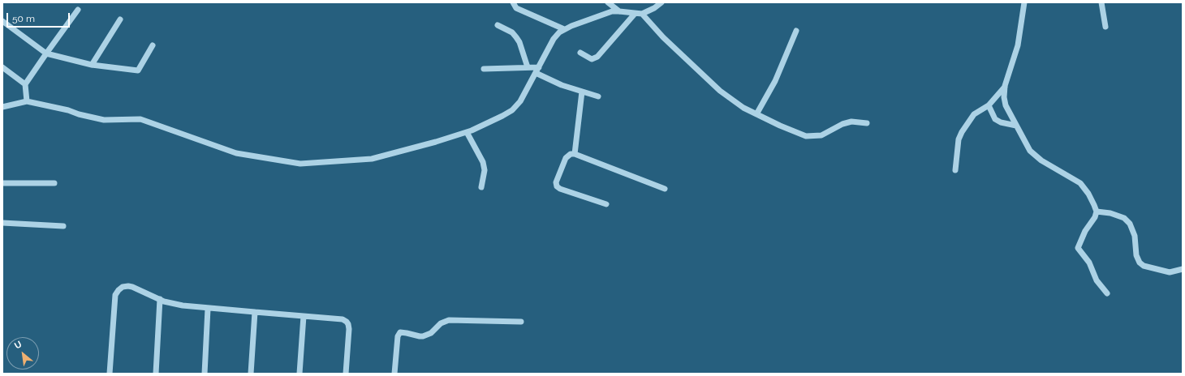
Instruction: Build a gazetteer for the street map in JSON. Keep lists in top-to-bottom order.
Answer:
{
  "scale_bar": "50 m",
  "north": "top left"
}
